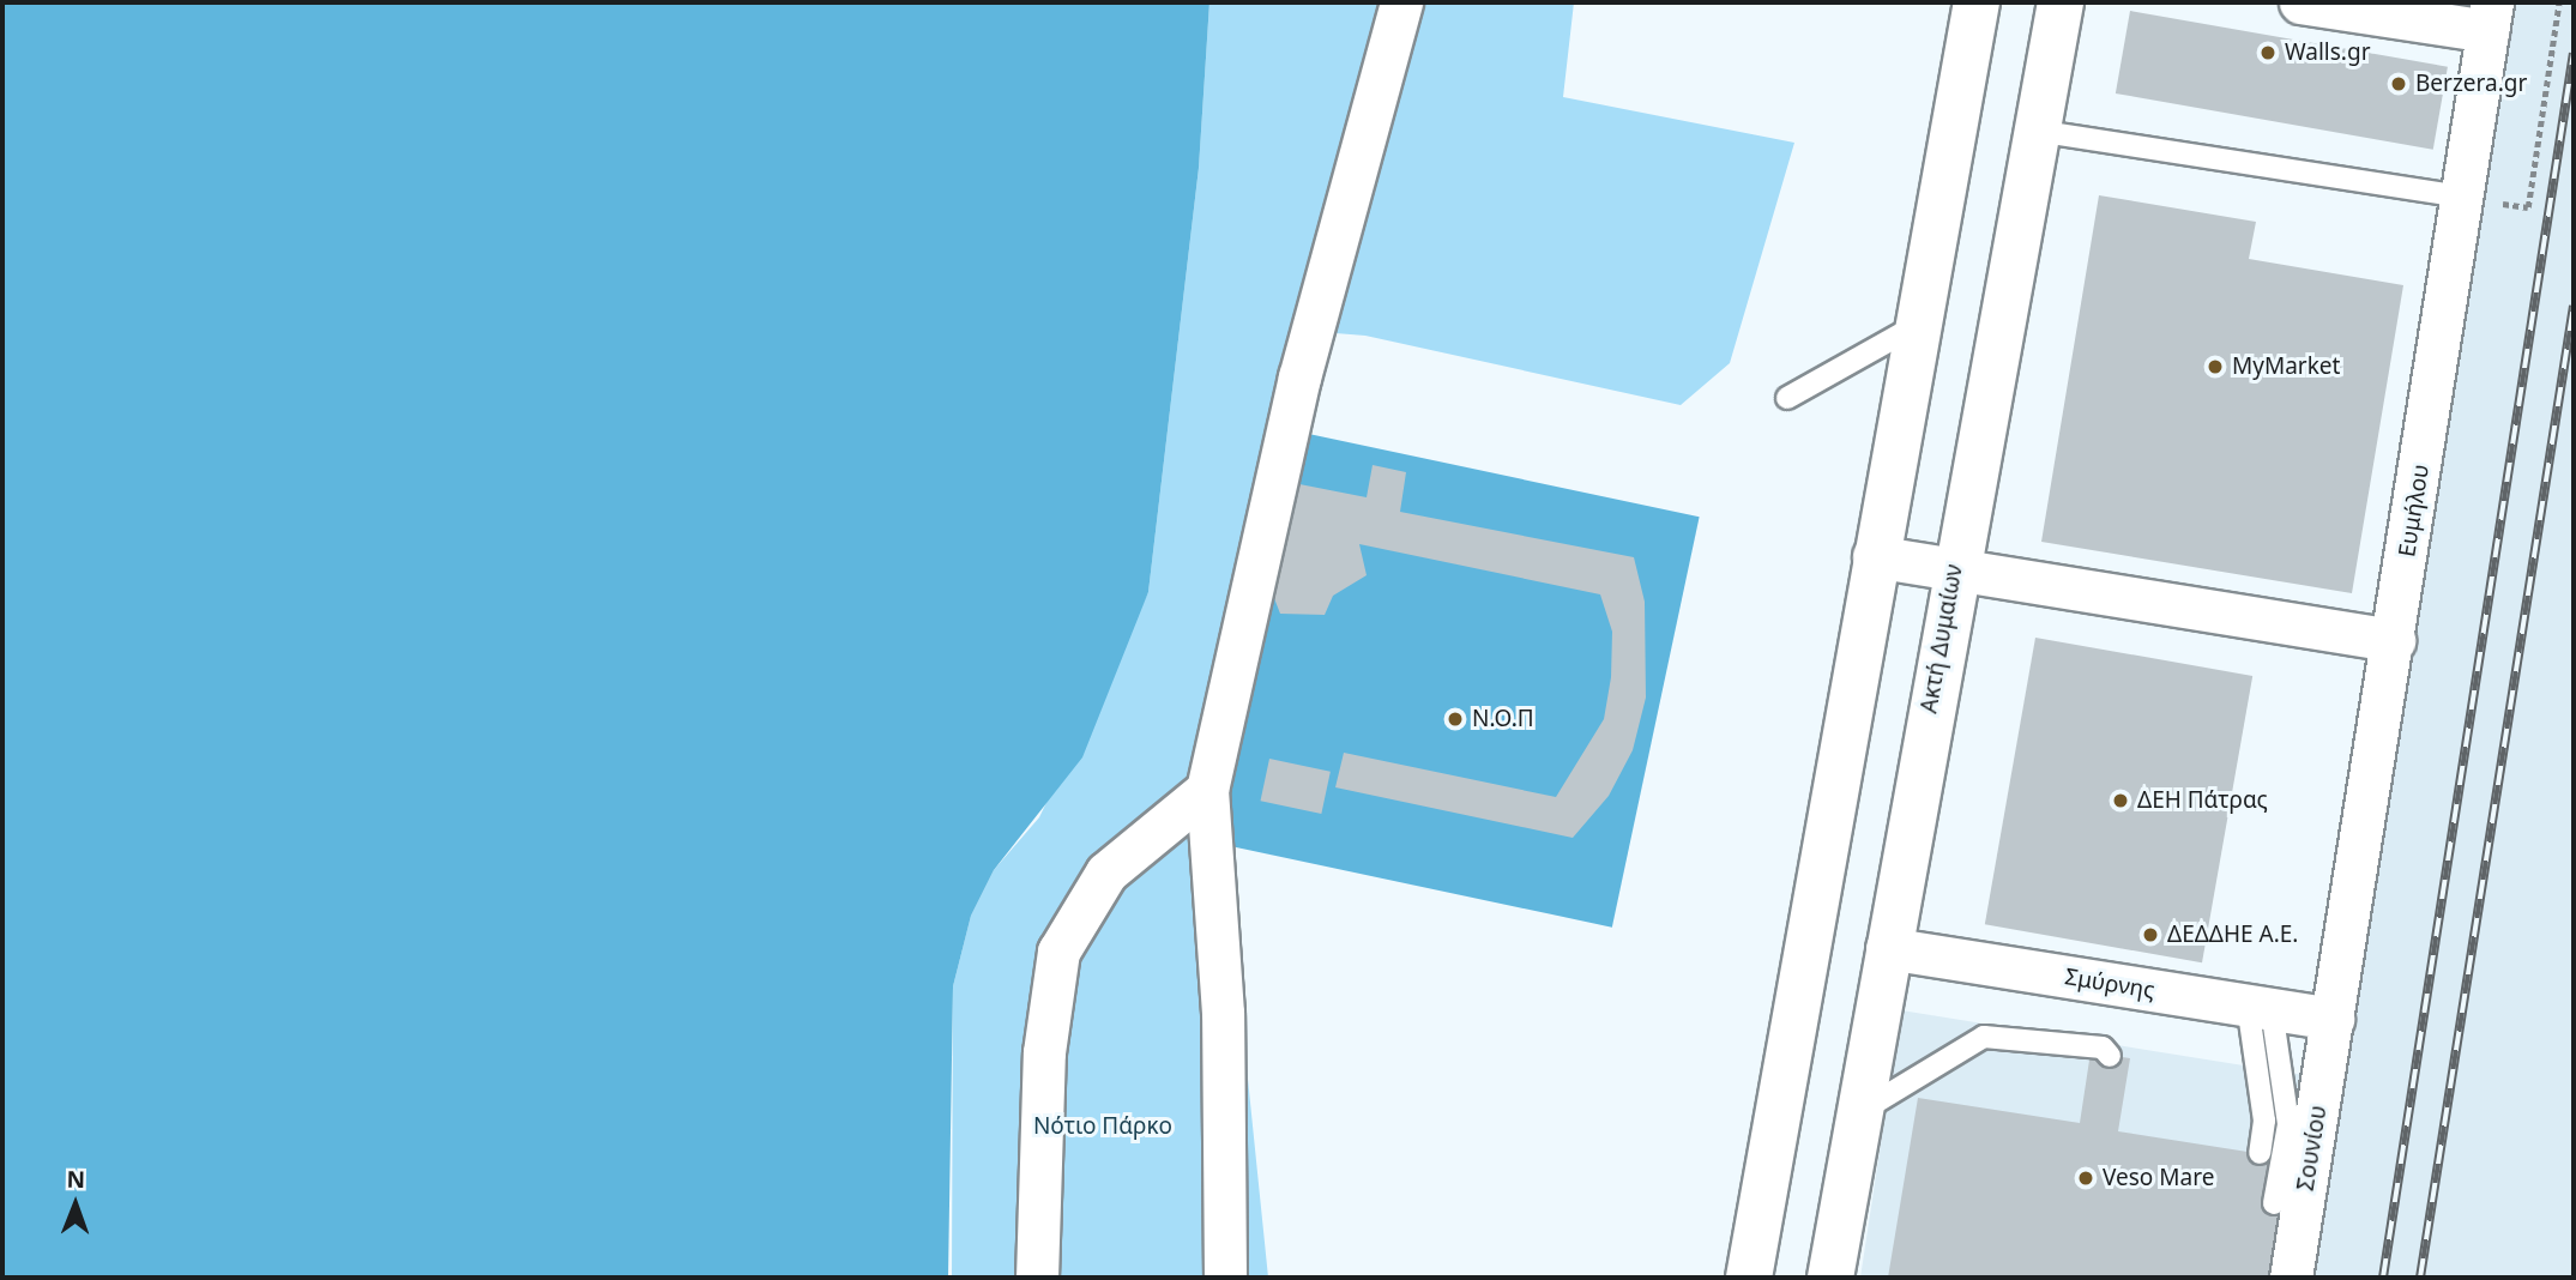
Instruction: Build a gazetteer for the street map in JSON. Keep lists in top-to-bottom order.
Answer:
{
  "streets": {
    "main road": ["Ακτή Δυμαίων"],
    "street": ["Ευμήλου", "Σμύρνης", "Σουνίου"]
  },
  "crossings": [
    ["Ευμήλου", "Σμύρνης"],
    ["Ευμήλου", "Σουνίου"],
    ["Ακτή Δυμαίων", "Σμύρνης"],
    ["Σμύρνης", "Σουνίου"]
  ],
  "parks": ["Νότιο Πάρκο"],
  "places": [
    "Walls.gr",
    "Berzera.gr",
    "MyMarket",
    "Ν.Ο.Π",
    "ΔΕΗ Πάτρας",
    "ΔΕΔΔΗΕ Α.Ε.",
    "Veso Mare"
  ],
  "north": "top"
}
